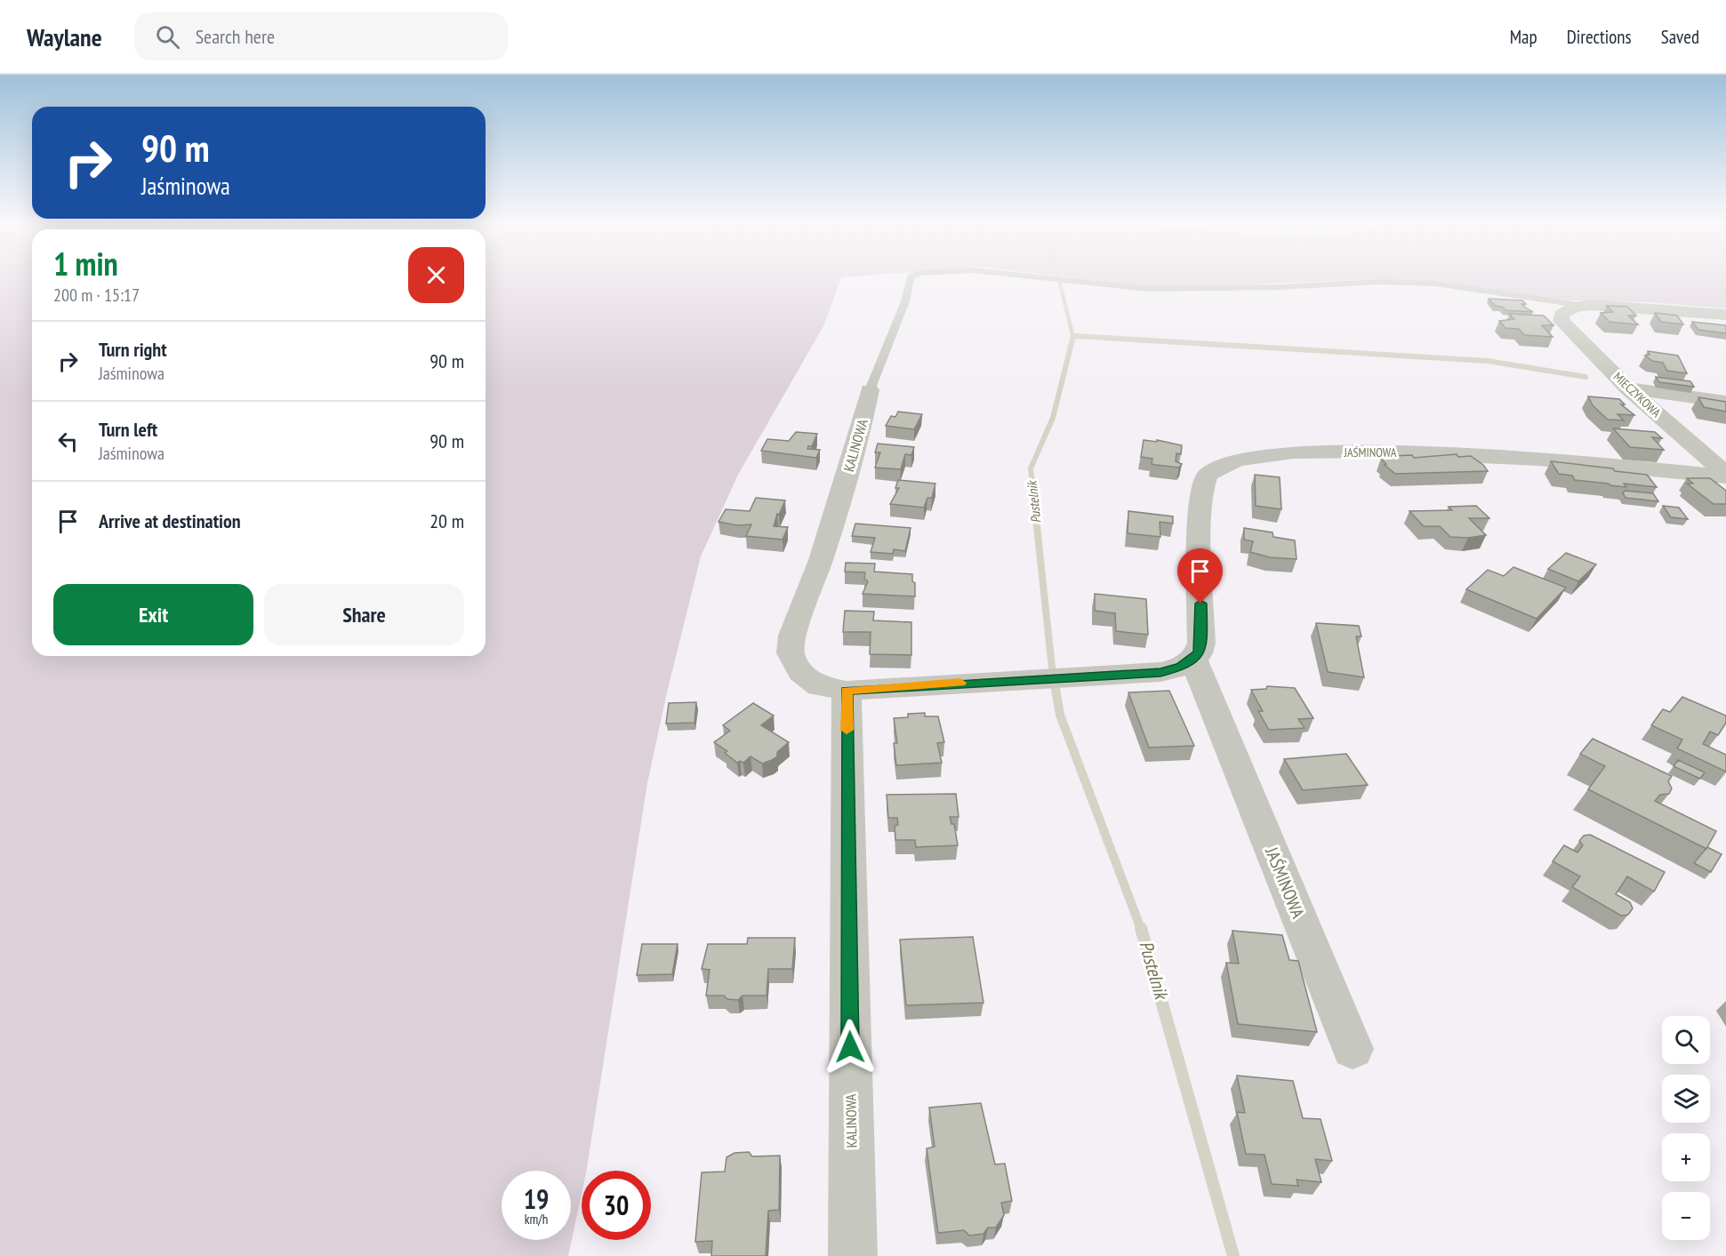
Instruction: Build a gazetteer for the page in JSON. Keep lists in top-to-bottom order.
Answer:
{
  "streets": {
    "street": ["MIECZYKOWA", "KALINOWA", "JAŚMINOWA"]
  },
  "crossings": [
    ["MIECZYKOWA", "KALINOWA"],
    ["MIECZYKOWA", "JAŚMINOWA"]
  ],
  "water": ["Pustelnik"],
  "page": {
    "header": "Waylane",
    "search": "Search here",
    "nav": ["Map", "Directions", "Saved"],
    "turn": ["90 m", "Jaśminowa"],
    "heading": ["1 min", "200 m · 15:17"],
    "list": [
      {
        "name": "Turn right",
        "note": "Jaśminowa",
        "value": "90 m"
      },
      {
        "name": "Turn left",
        "note": "Jaśminowa",
        "value": "90 m"
      },
      {
        "name": "Arrive at destination",
        "value": "20 m"
      }
    ],
    "buttons": ["Exit", "Share"],
    "map_buttons": ["+", "−"],
    "speed": "19 km/h",
    "limit": "30"
  }
}
